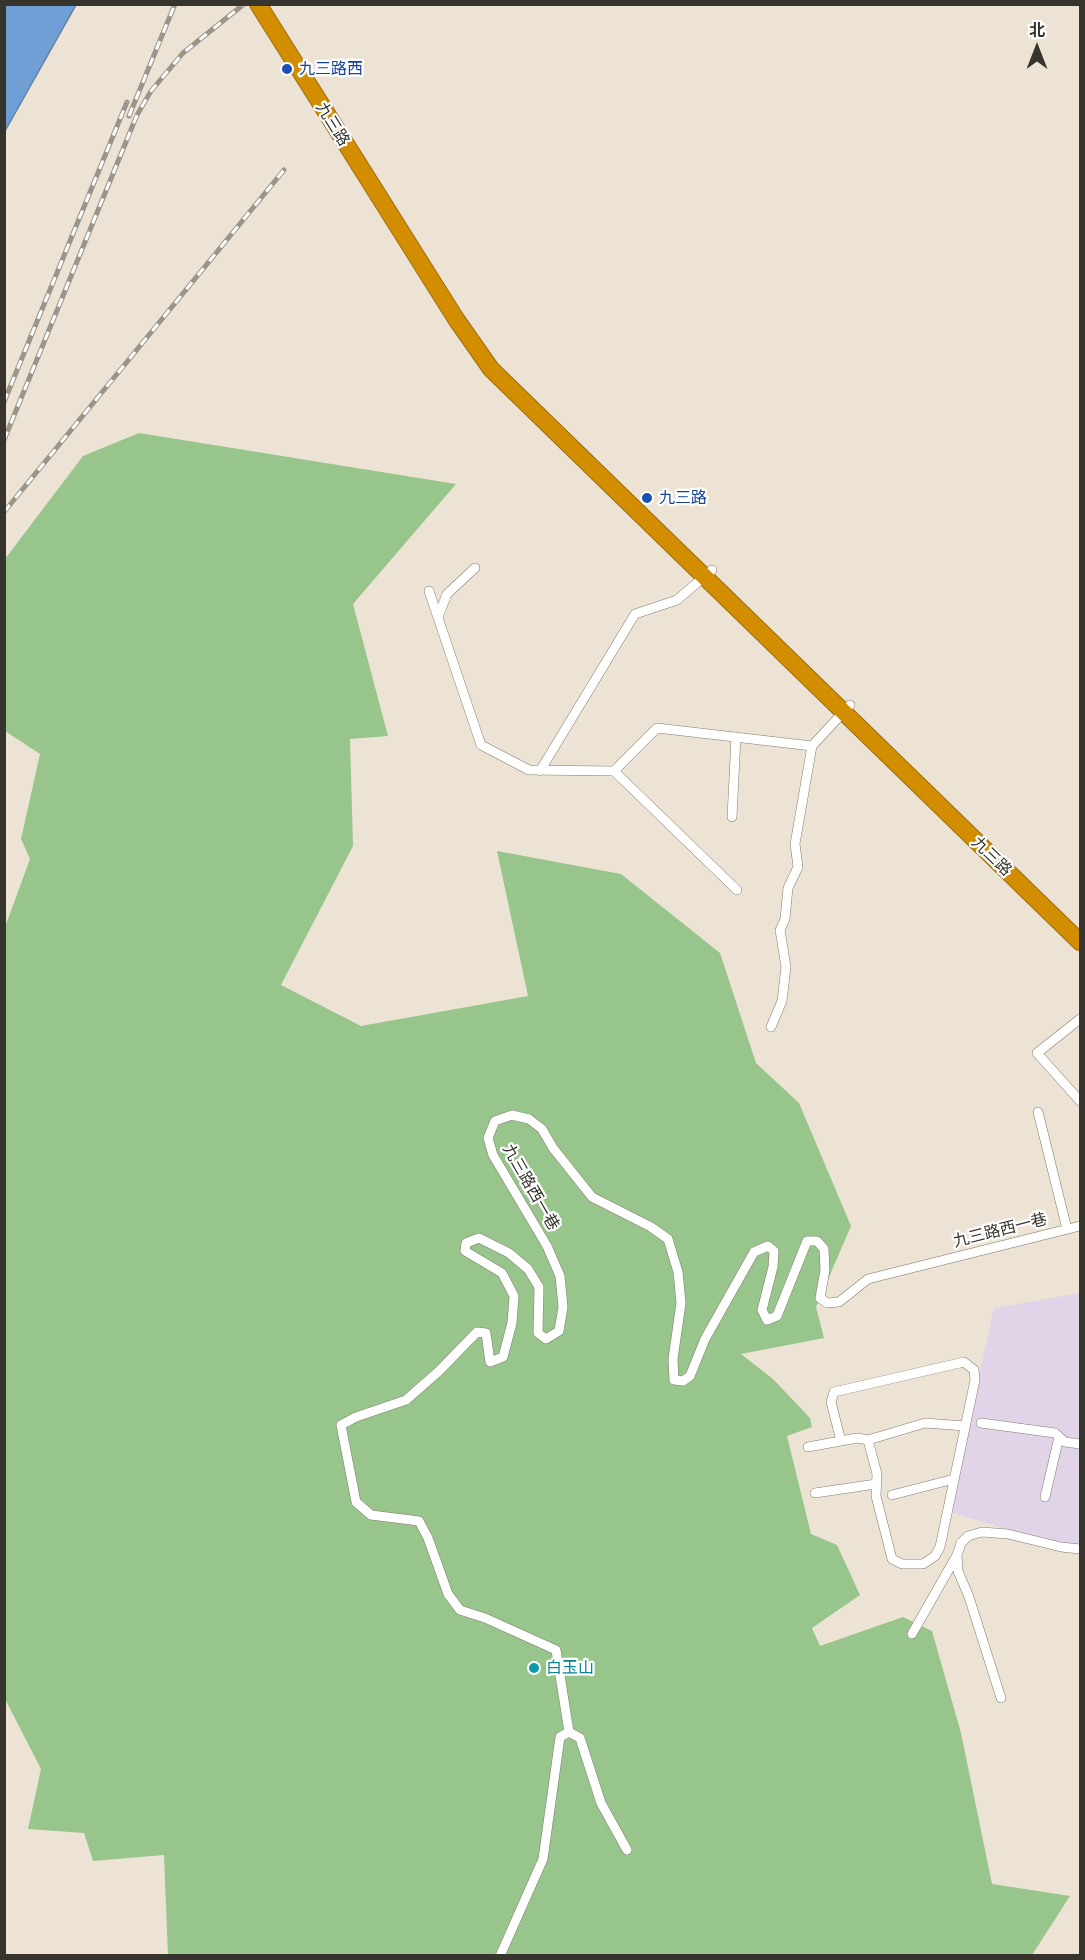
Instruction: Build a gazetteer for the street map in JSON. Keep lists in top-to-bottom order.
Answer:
{
  "streets": {
    "highway": ["九三路"],
    "street": ["九三路西一巷"]
  },
  "places": ["九三路西", "九三路", "白玉山"],
  "north": "top"
}
